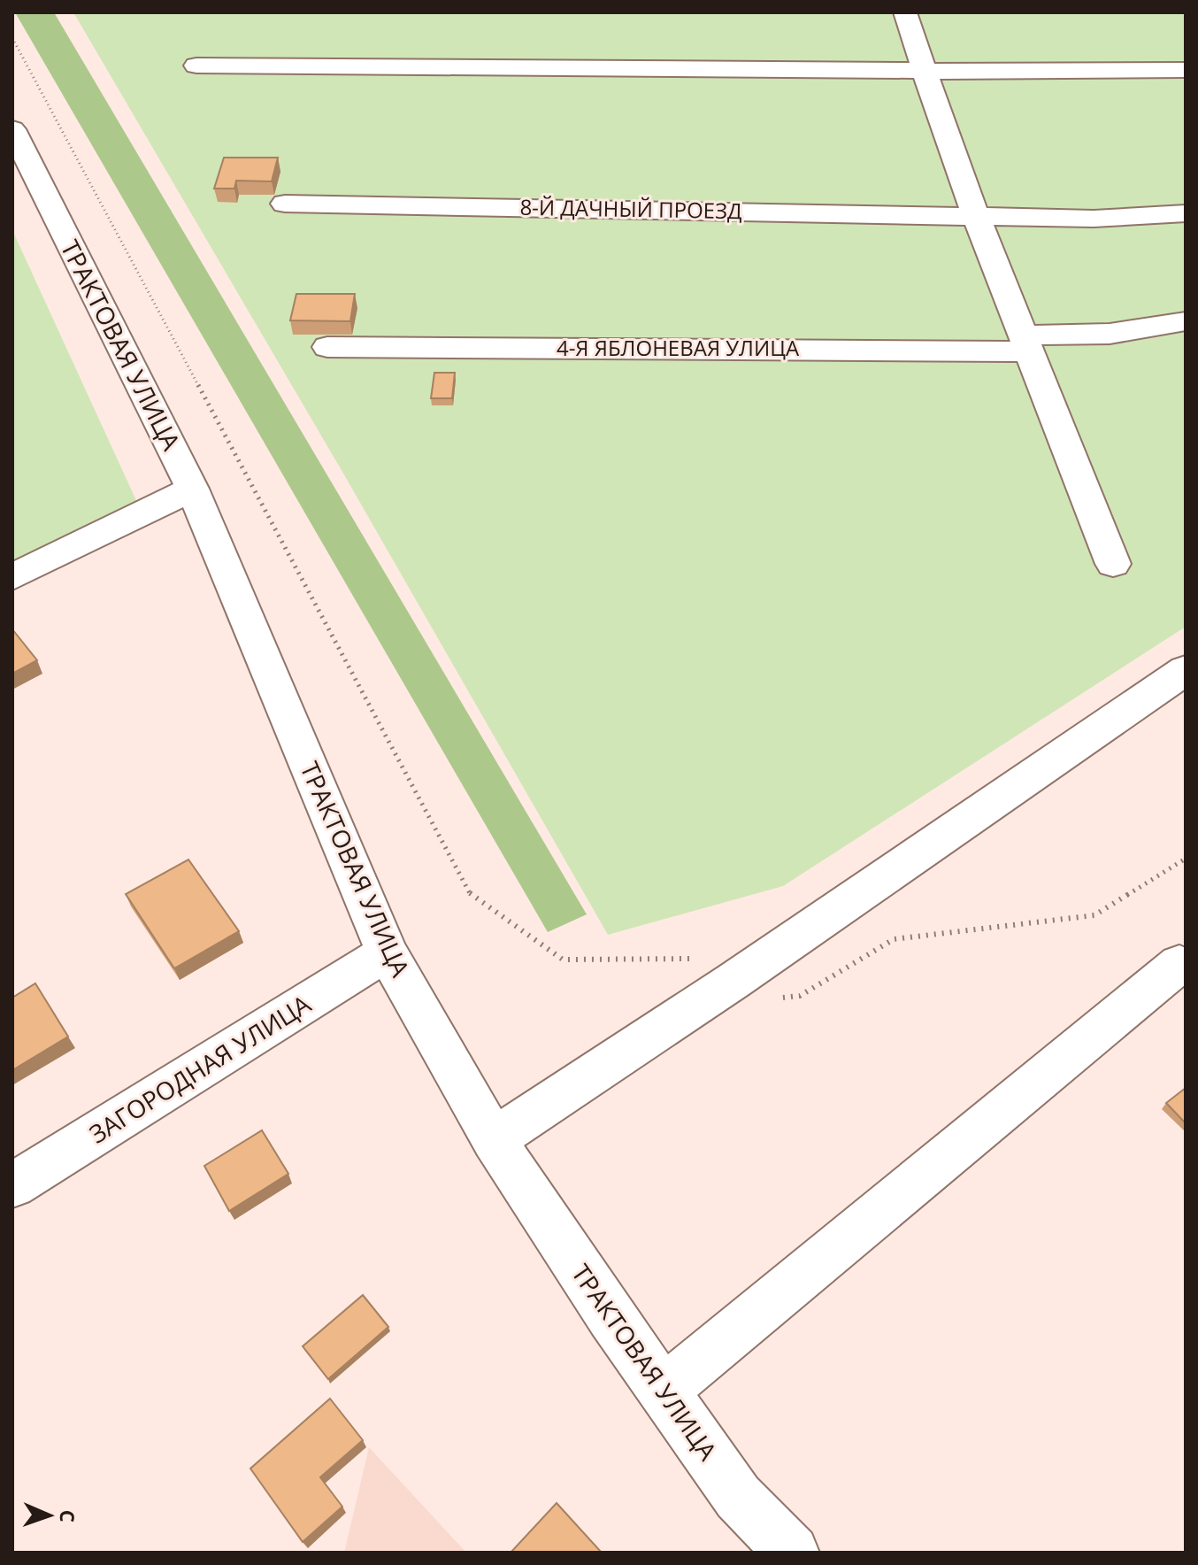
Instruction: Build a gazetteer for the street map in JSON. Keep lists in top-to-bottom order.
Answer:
{
  "streets": {
    "street": [
      "8-Й ДАЧНЫЙ ПРОЕЗД",
      "ТРАКТОВАЯ УЛИЦА",
      "4-Я ЯБЛОНЕВАЯ УЛИЦА",
      "ЗАГОРОДНАЯ УЛИЦА"
    ]
  },
  "crossings": [
    ["ТРАКТОВАЯ УЛИЦА", "ЗАГОРОДНАЯ УЛИЦА"]
  ],
  "north": "right"
}
